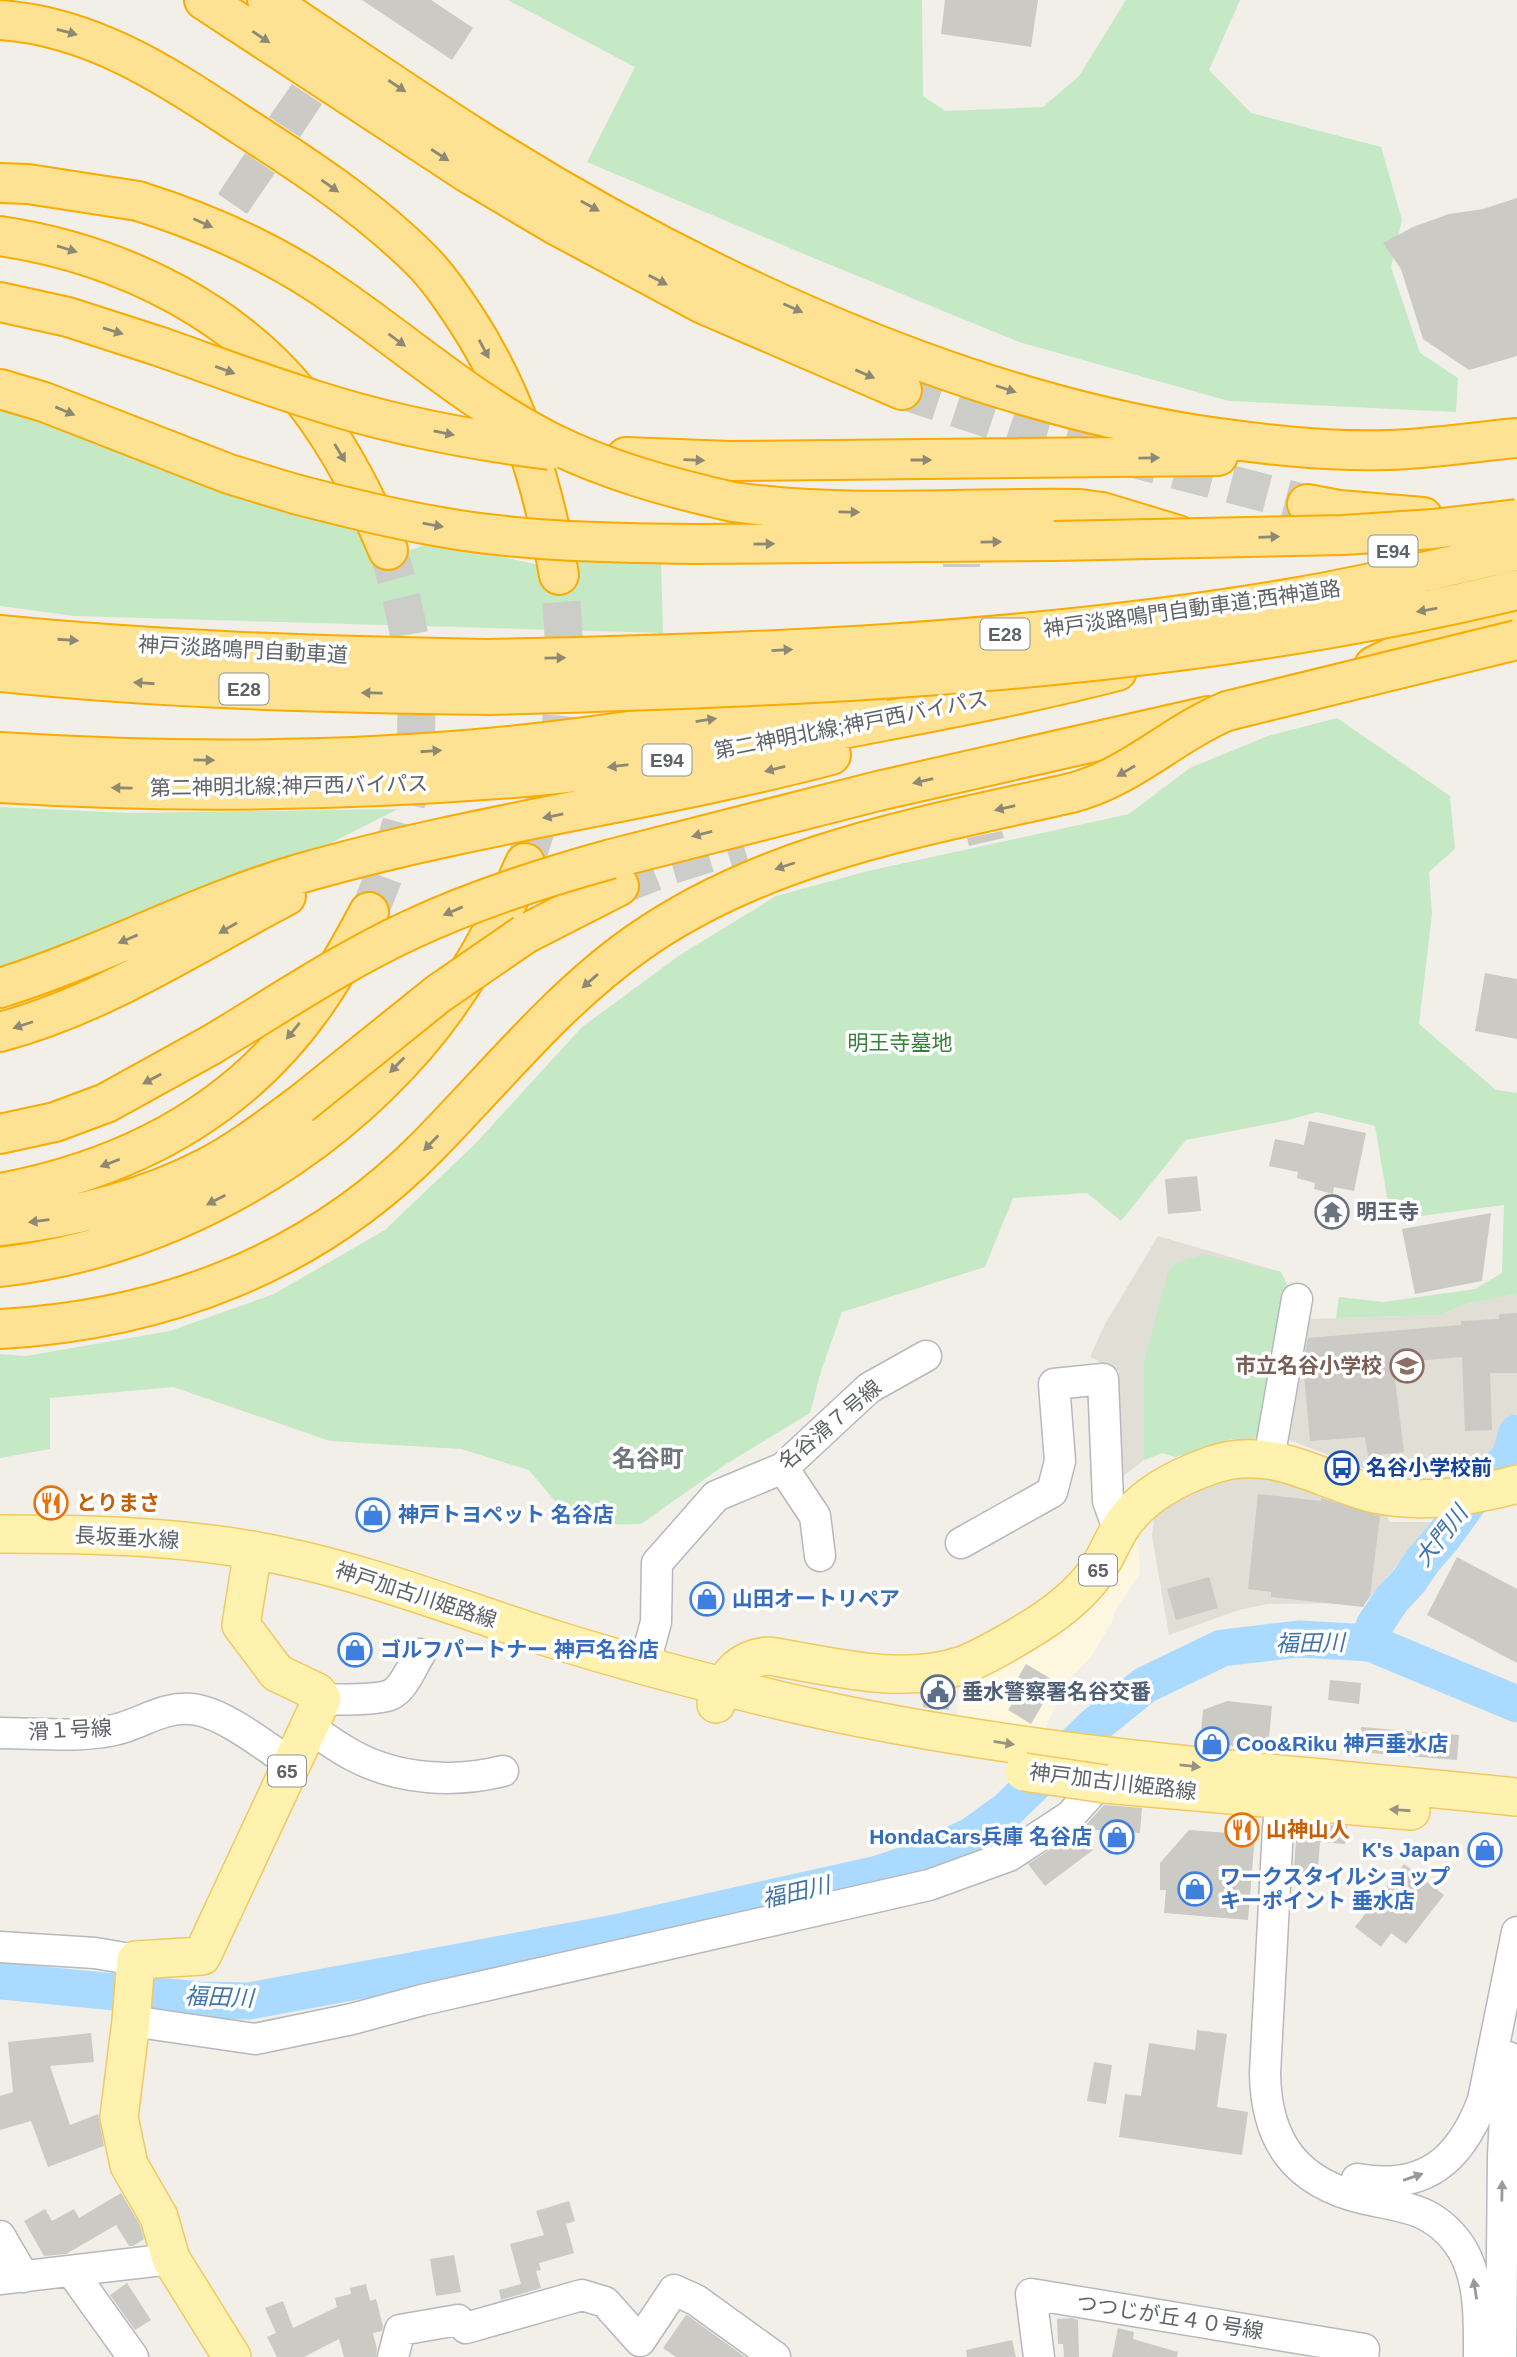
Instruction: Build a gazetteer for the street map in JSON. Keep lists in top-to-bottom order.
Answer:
{
  "streets": {
    "highway": [
      "E94",
      "神戸淡路鳴門自動車道;西神道路",
      "E28",
      "神戸淡路鳴門自動車道",
      "第二神明北線;神戸西バイパス"
    ],
    "main road": ["長坂垂水線", "65", "神戸加古川姫路線"],
    "street": ["名谷滑７号線", "滑１号線", "つつじが丘４０号線"]
  },
  "crossings": [
    ["神戸淡路鳴門自動車道;西神道路", "神戸淡路鳴門自動車道"],
    ["名谷滑７号線", "神戸加古川姫路線"],
    ["長坂垂水線", "神戸加古川姫路線"],
    ["65", "神戸加古川姫路線"],
    ["65", "滑１号線"]
  ],
  "districts": ["名谷町"],
  "water": ["大門川", "福田川"],
  "parks": ["明王寺墓地"],
  "places": {
    "temple": ["明王寺"],
    "school or university": ["市立名谷小学校"],
    "bus stop": ["名谷小学校前"],
    "restaurant": ["とりまさ", "山神山人"],
    "shop": [
      "神戸トヨペット 名谷店",
      "山田オートリペア",
      "ゴルフパートナー 神戸名谷店",
      "Coo&Riku 神戸垂水店",
      "HondaCars兵庫 名谷店",
      "K's Japan",
      "ワークスタイルショップ キーポイント 垂水店"
    ],
    "public building": ["垂水警察署名谷交番"]
  }
}
